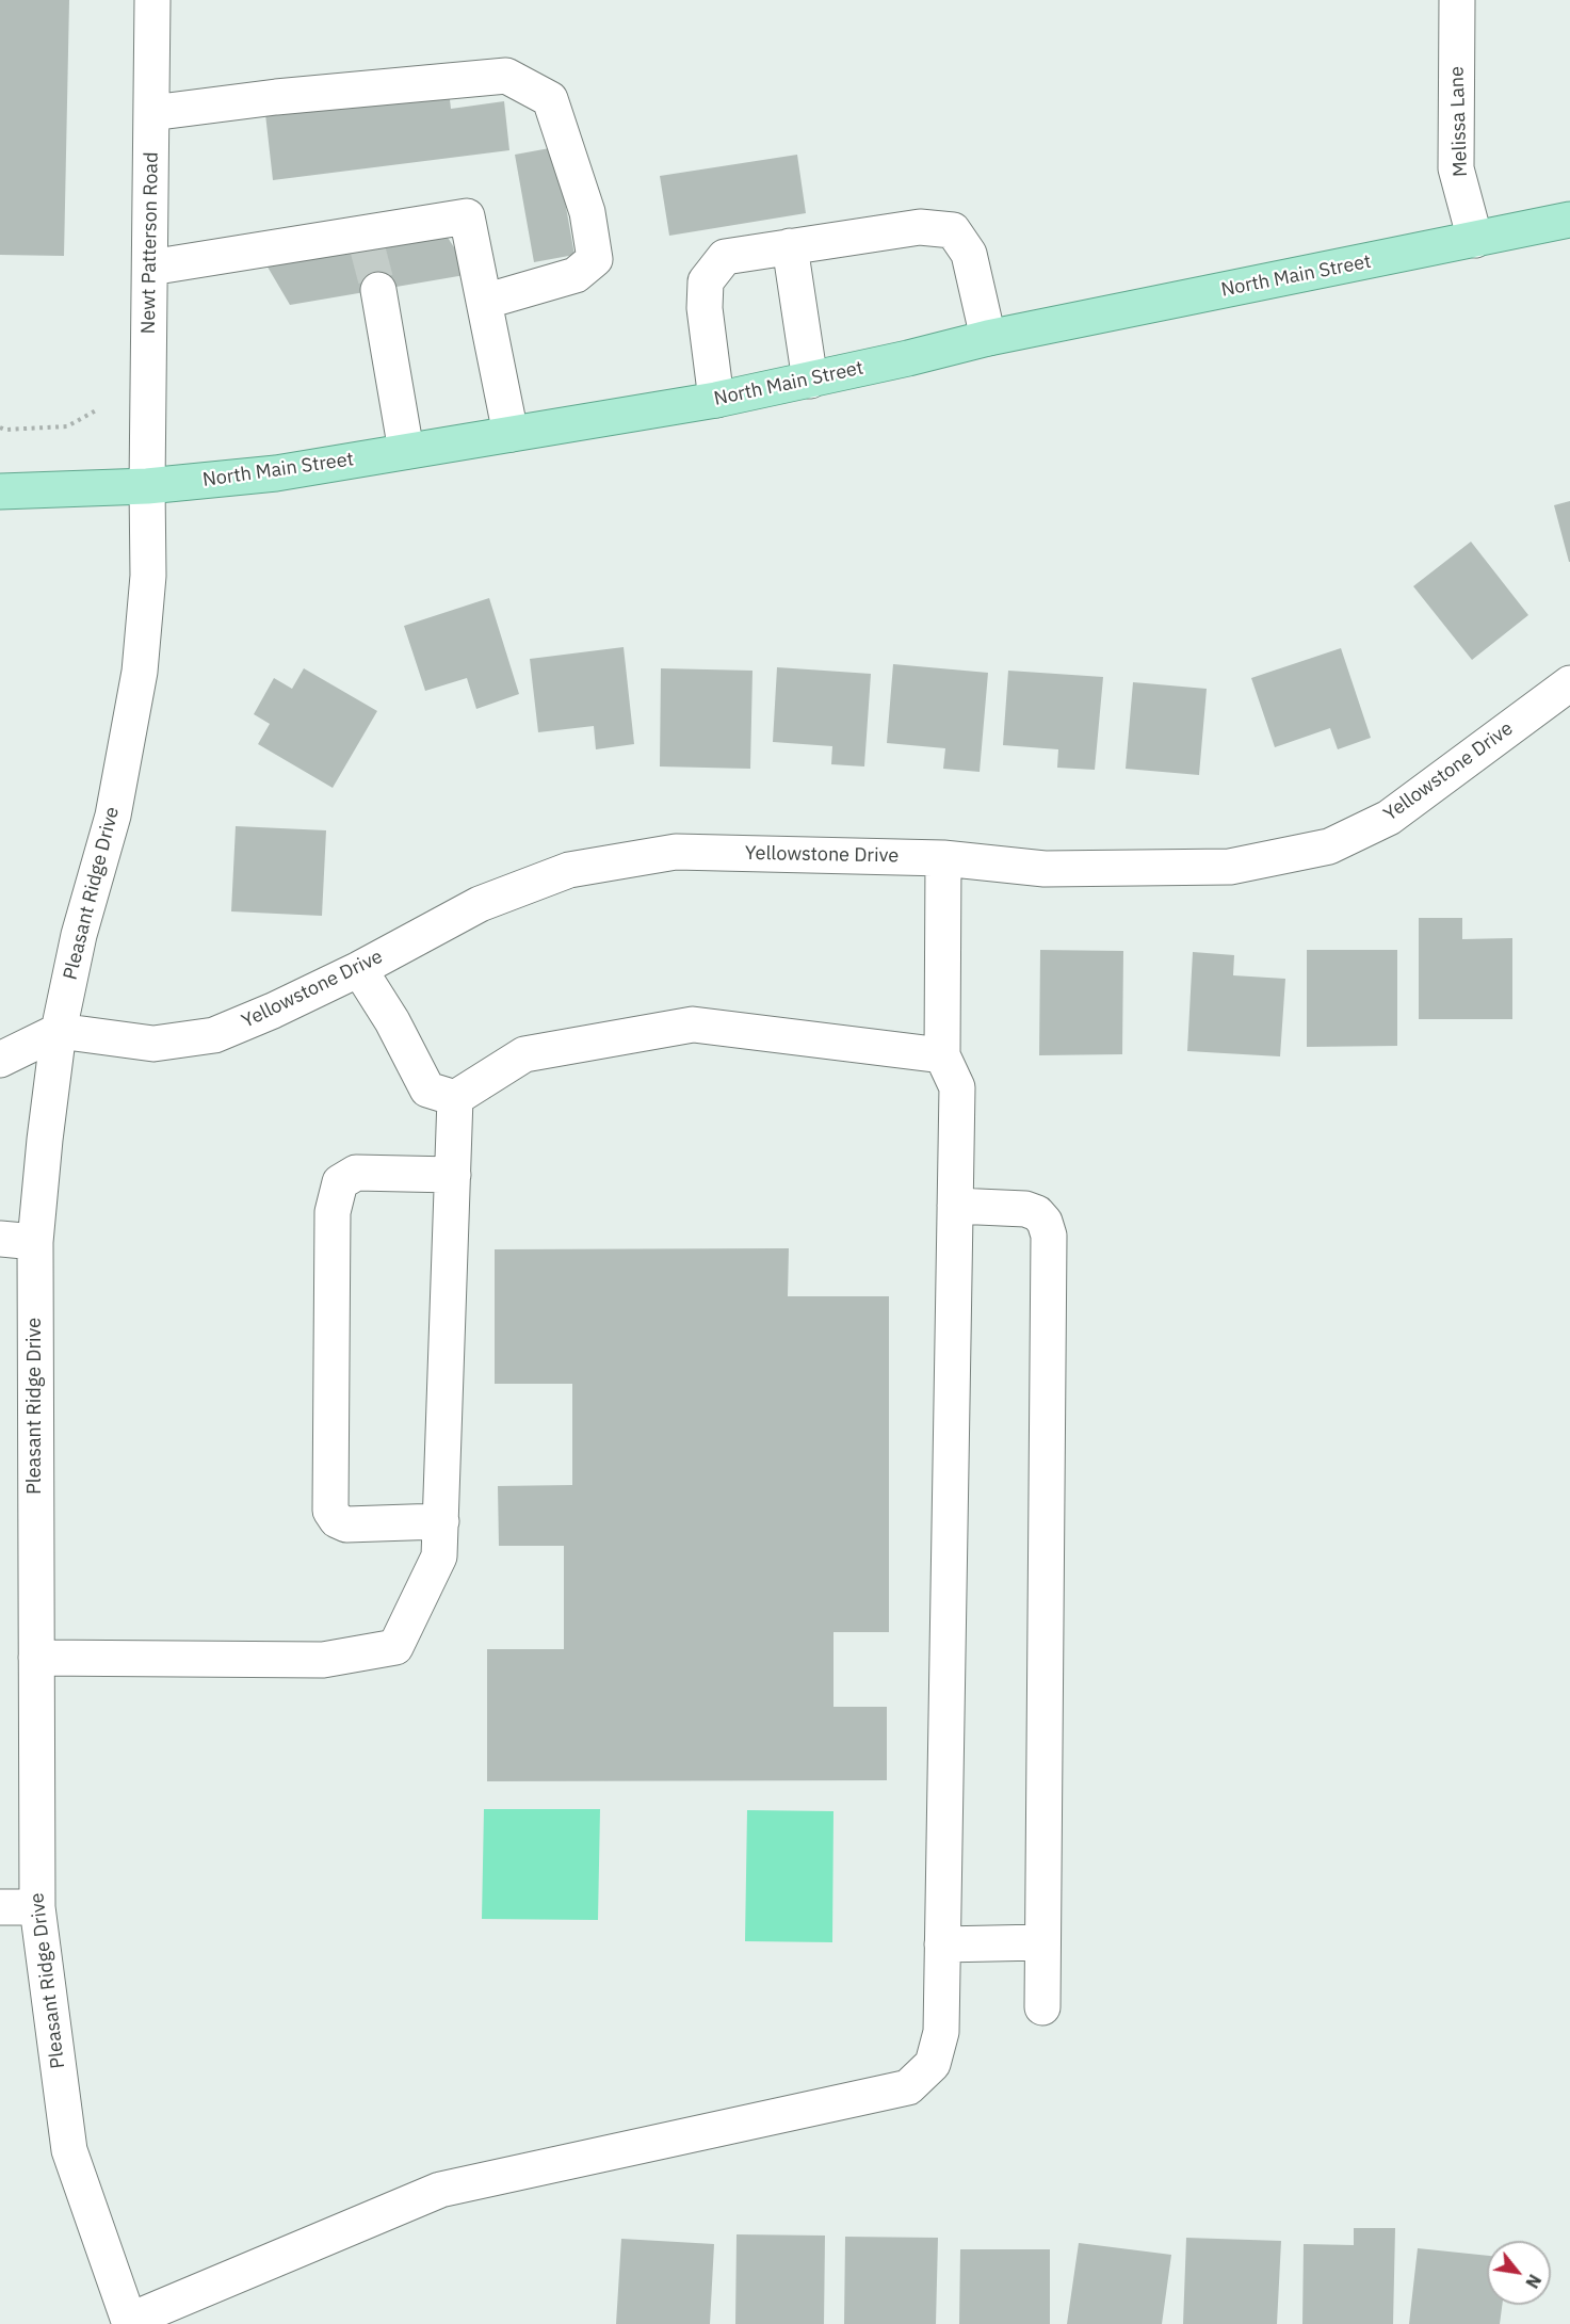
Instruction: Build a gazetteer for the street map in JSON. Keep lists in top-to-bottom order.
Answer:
{
  "streets": {
    "main road": ["North Main Street"],
    "street": [
      "Melissa Lane",
      "Newt Patterson Road",
      "Yellowstone Drive",
      "Pleasant Ridge Drive"
    ]
  },
  "crossings": [
    ["Melissa Lane", "North Main Street"],
    ["Newt Patterson Road", "North Main Street"],
    ["Newt Patterson Road", "Pleasant Ridge Drive"],
    ["North Main Street", "Pleasant Ridge Drive"],
    ["Yellowstone Drive", "Pleasant Ridge Drive"]
  ],
  "north": "bottom right"
}
